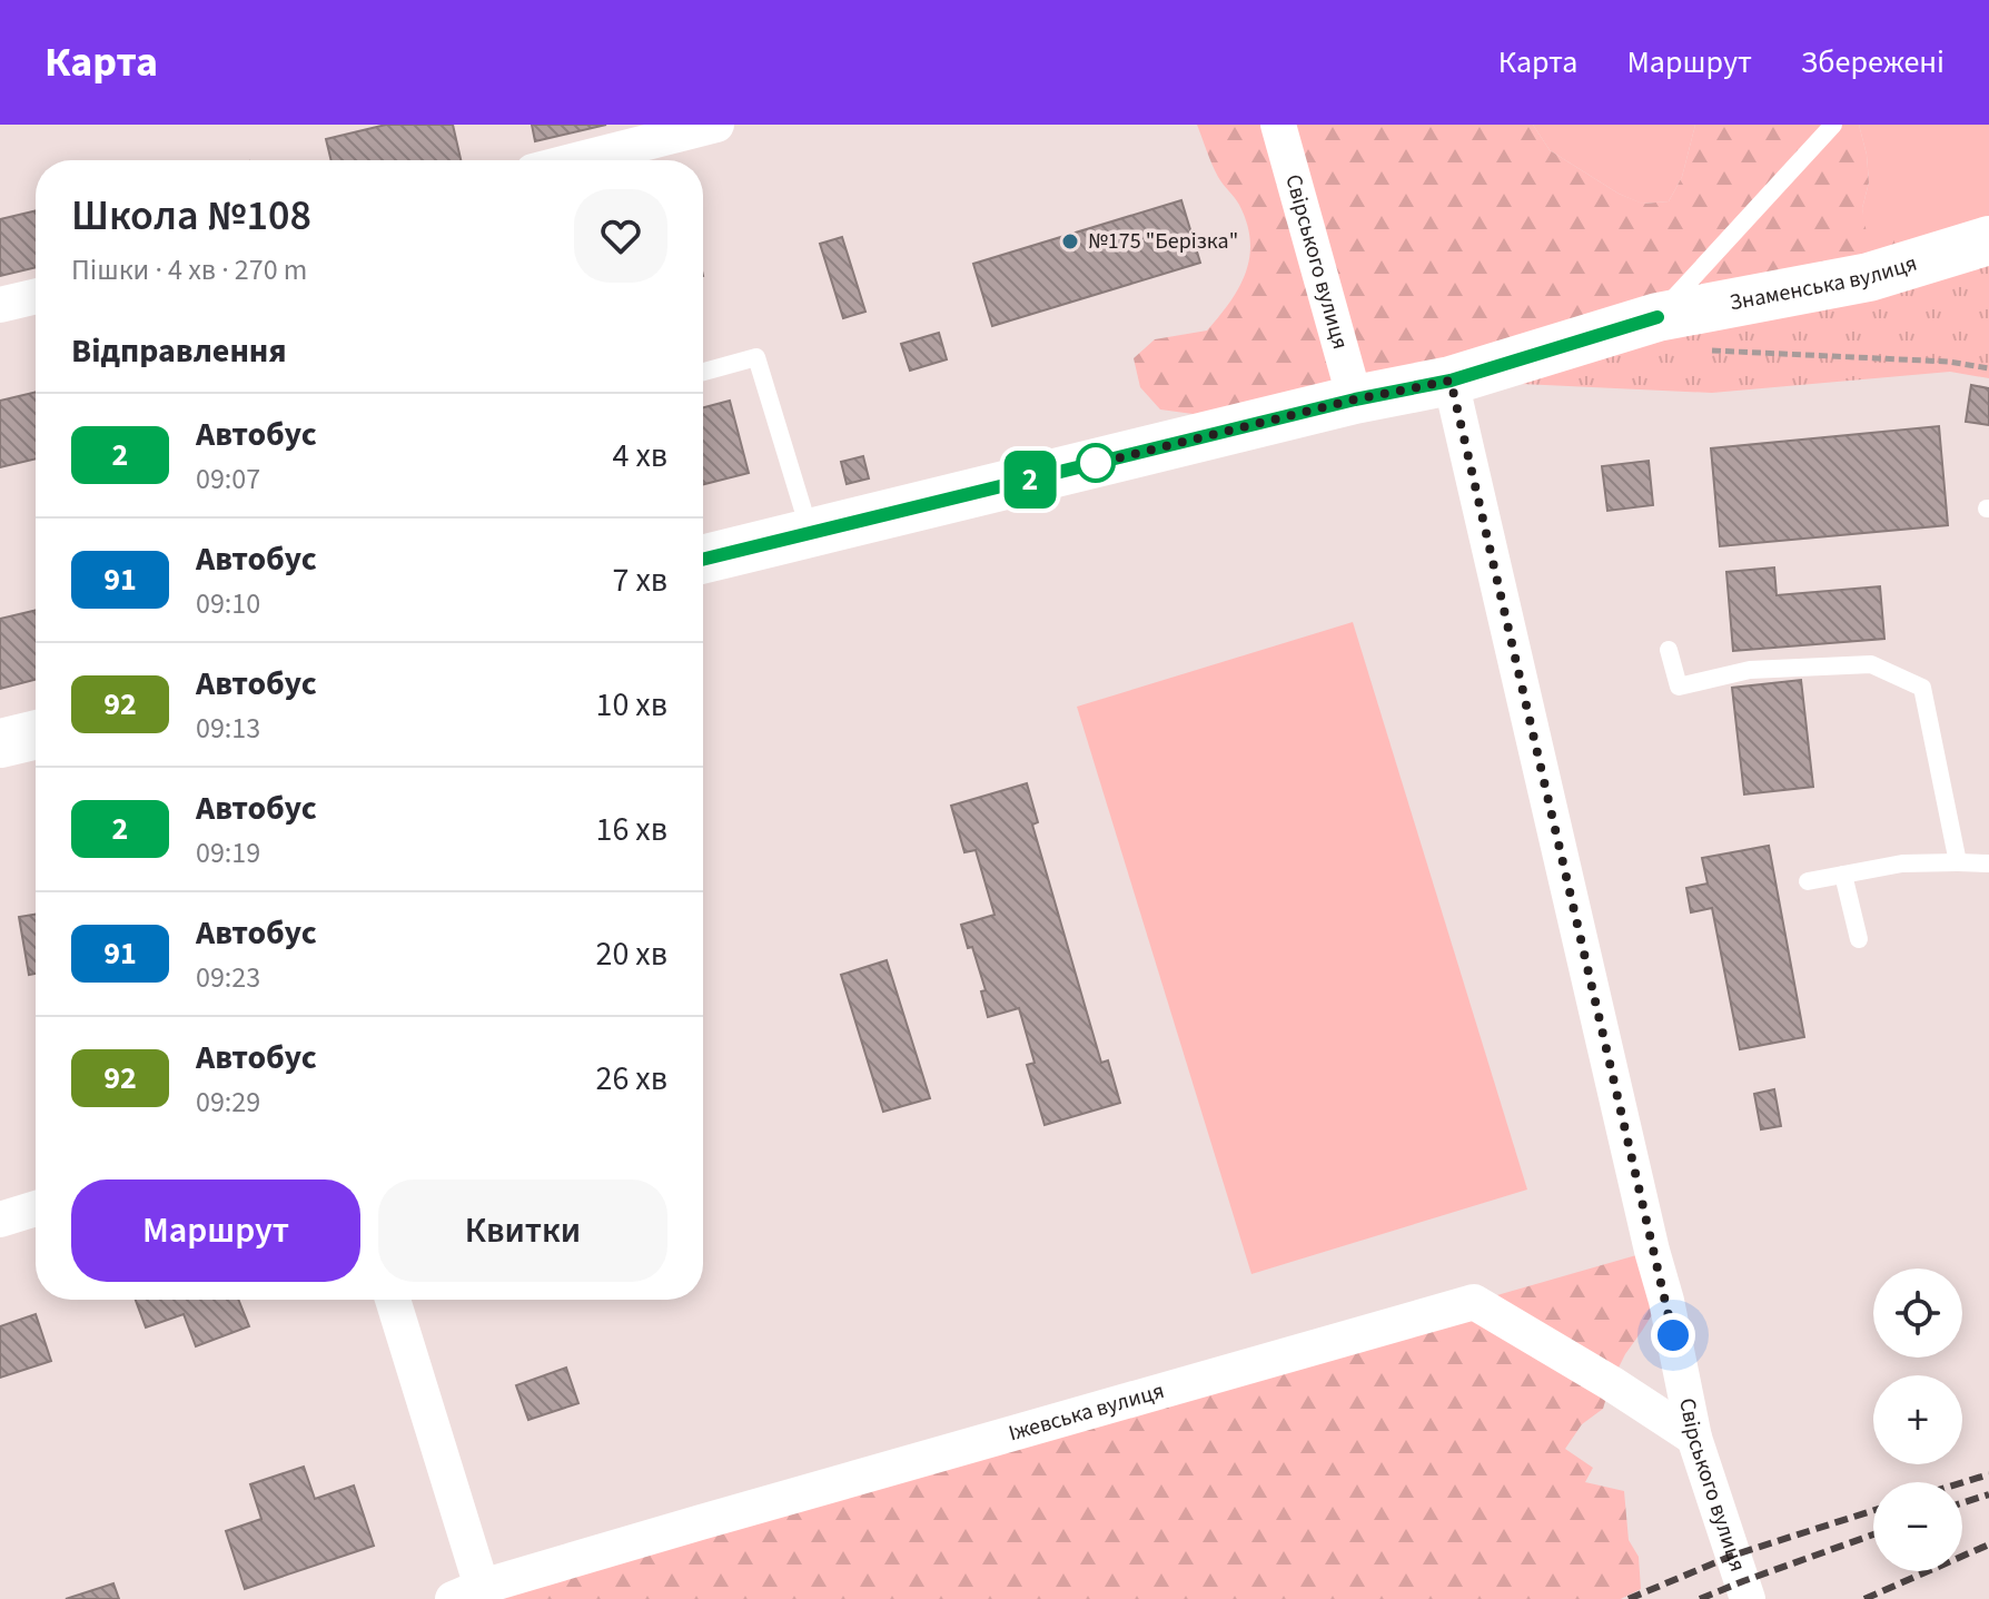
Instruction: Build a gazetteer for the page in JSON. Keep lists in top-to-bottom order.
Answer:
{
  "streets": {
    "main road": ["Знаменська вулиця"],
    "street": ["Свірського вулиця", "Іжевська вулиця"]
  },
  "crossings": [
    ["Свірського вулиця", "Знаменська вулиця"],
    ["Свірського вулиця", "Іжевська вулиця"]
  ],
  "places": ["№175 \"Берізка\""],
  "lines": ["bus line 2"],
  "page": {
    "header": "Карта",
    "nav": ["Карта", "Маршрут", "Збережені"],
    "on_map": "2",
    "heading": [
      ["Школа №108", "Пішки · 4 хв · 270 m"],
      "Відправлення"
    ],
    "list": [
      {
        "mark": "2",
        "name": "Автобус",
        "note": "09:07",
        "value": "4 хв"
      },
      {
        "mark": "91",
        "name": "Автобус",
        "note": "09:10",
        "value": "7 хв"
      },
      {
        "mark": "92",
        "name": "Автобус",
        "note": "09:13",
        "value": "10 хв"
      },
      {
        "mark": "2",
        "name": "Автобус",
        "note": "09:19",
        "value": "16 хв"
      },
      {
        "mark": "91",
        "name": "Автобус",
        "note": "09:23",
        "value": "20 хв"
      },
      {
        "mark": "92",
        "name": "Автобус",
        "note": "09:29",
        "value": "26 хв"
      }
    ],
    "buttons": ["Маршрут", "Квитки"],
    "map_buttons": ["+", "−"]
  }
}
